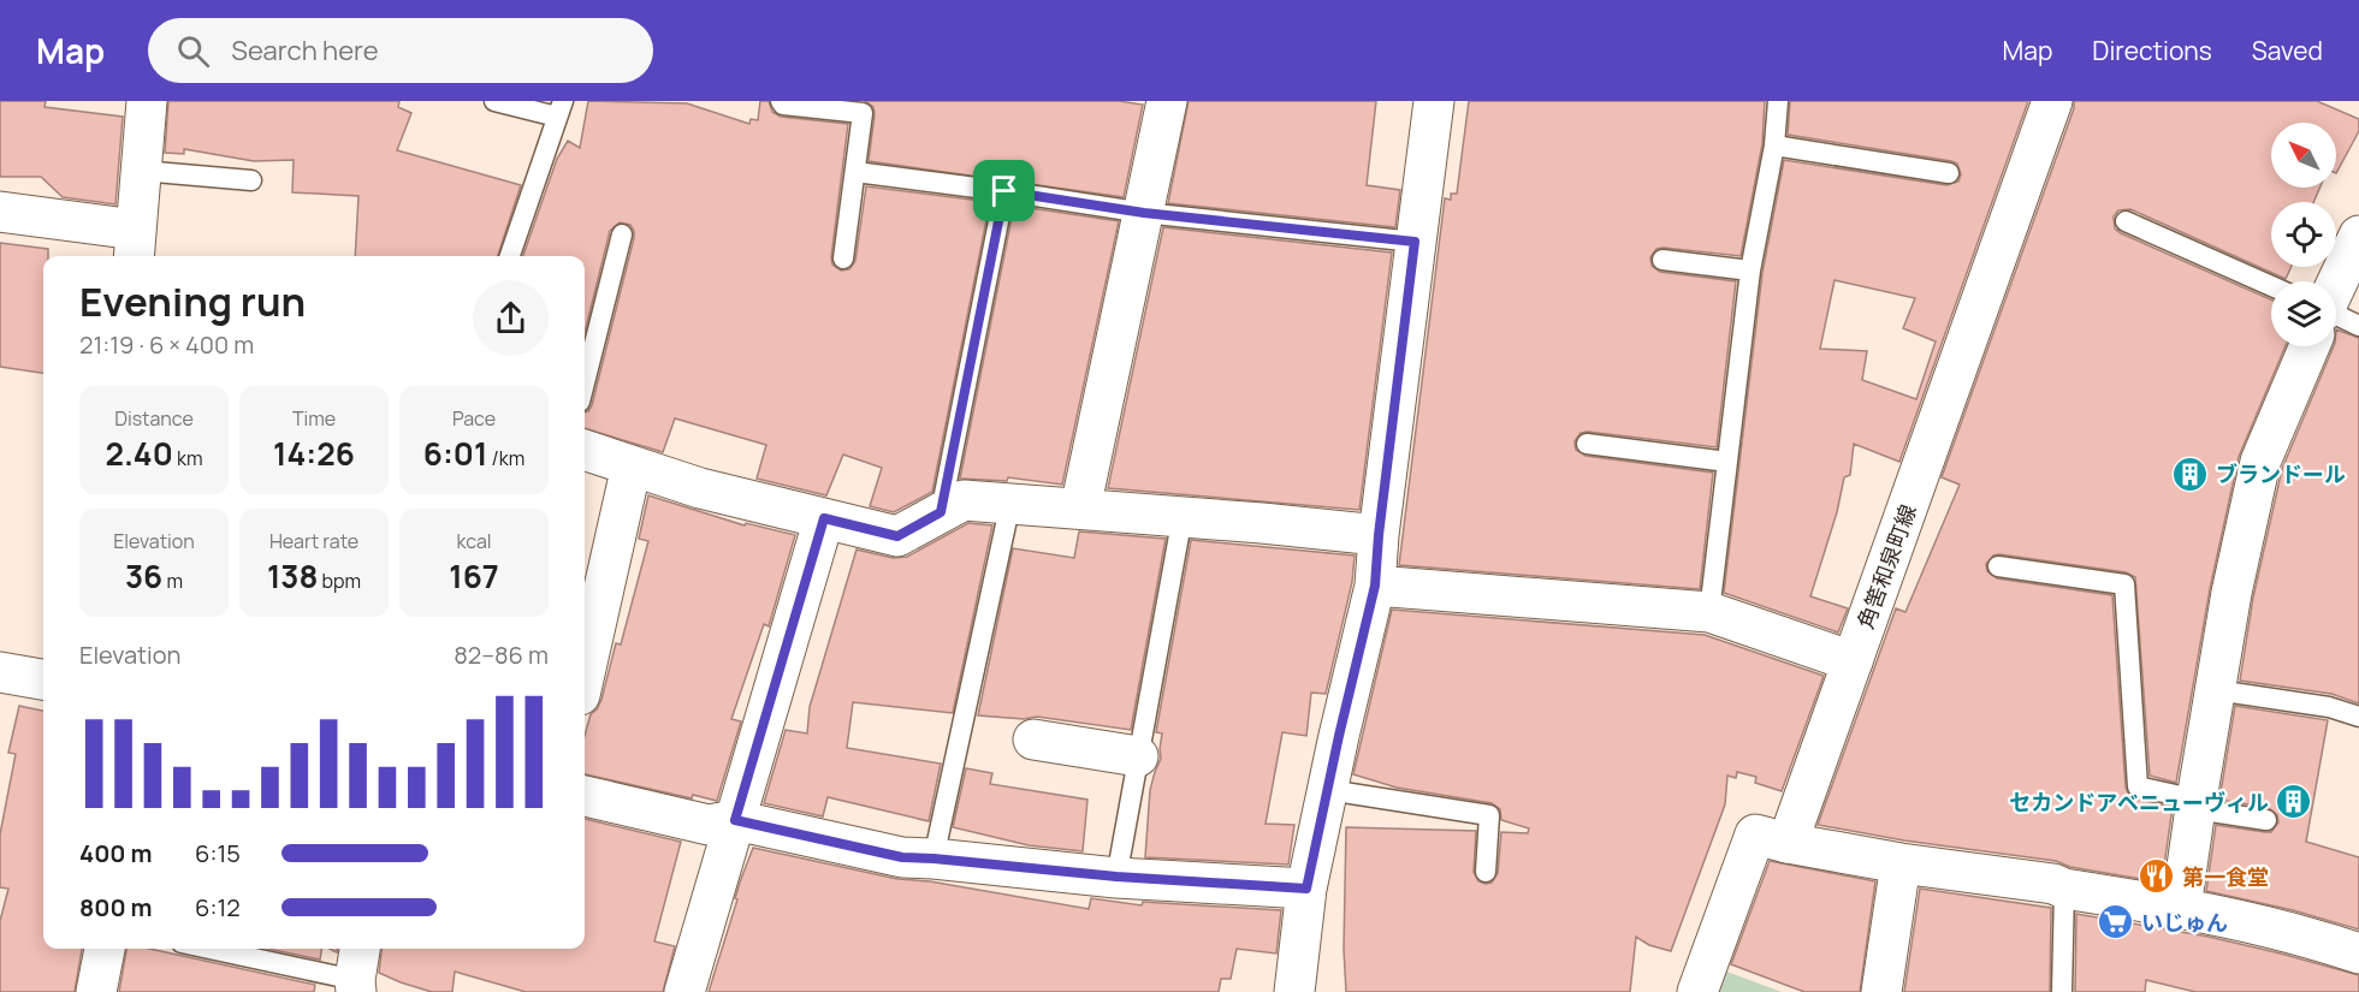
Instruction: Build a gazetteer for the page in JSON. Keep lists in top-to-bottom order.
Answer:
{
  "streets": {
    "street": ["角筈和泉町線"]
  },
  "places": {
    "building": ["ブランドール", "セカンドアベニューヴィル"],
    "restaurant": ["第一食堂"],
    "supermarket": ["いじゅん"]
  },
  "north": "top left",
  "page": {
    "header": "Map",
    "search": "Search here",
    "nav": ["Map", "Directions", "Saved"],
    "heading": ["Evening run", "21:19 · 6 × 400 m"],
    "stats": [
      ["Distance", "2.40 km"],
      ["Time", "14:26"],
      ["Pace", "6:01 /km"],
      ["Elevation", "36 m"],
      ["Heart rate", "138 bpm"],
      ["kcal", "167"]
    ],
    "chart": ["Elevation", "82–86 m"],
    "list": [
      {
        "name": "400 m",
        "note": "6:15"
      },
      {
        "name": "800 m",
        "note": "6:12"
      }
    ]
  }
}
